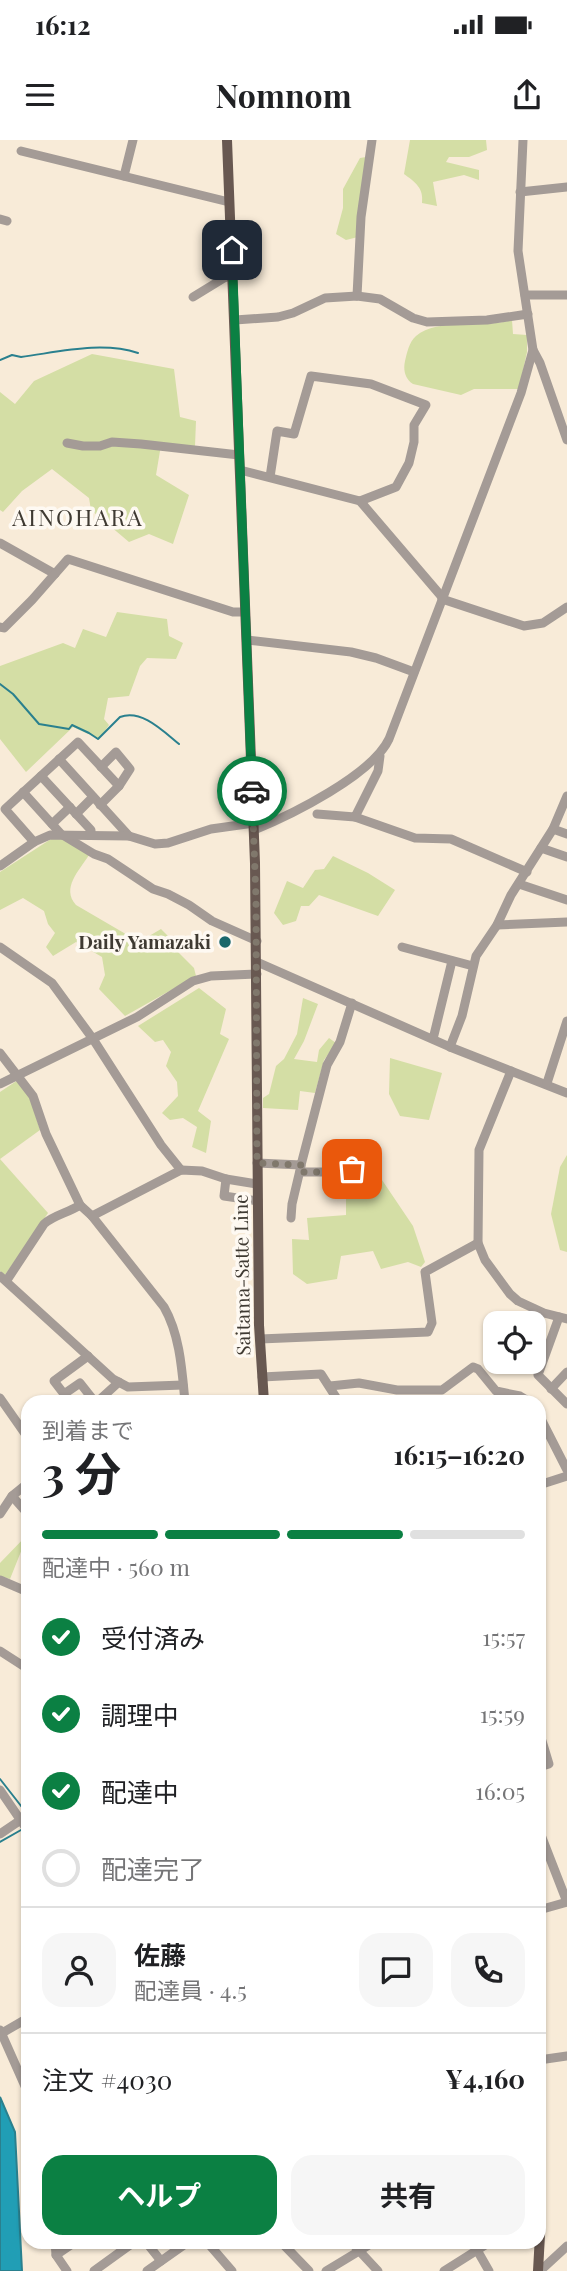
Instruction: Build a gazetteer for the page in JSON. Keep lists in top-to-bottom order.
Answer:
{
  "streets": {
    "main road": ["Saitama-Satte Line"]
  },
  "districts": ["AINOHARA"],
  "places": ["Daily Yamazaki"],
  "page": {
    "status": "16:12",
    "header": "Nomnom",
    "heading": ["3 分", "到着まで", "16:15–16:20"],
    "panel": [
      "佐藤",
      "配達員 · 4.5",
      "注文 #4030",
      "¥4,160"
    ],
    "bar": "配達中 · 560 m",
    "list": [
      ["受付済み", "15:57"],
      ["調理中", "15:59"],
      ["配達中", "16:05"],
      "配達完了"
    ],
    "buttons": ["ヘルプ", "共有"]
  }
}
